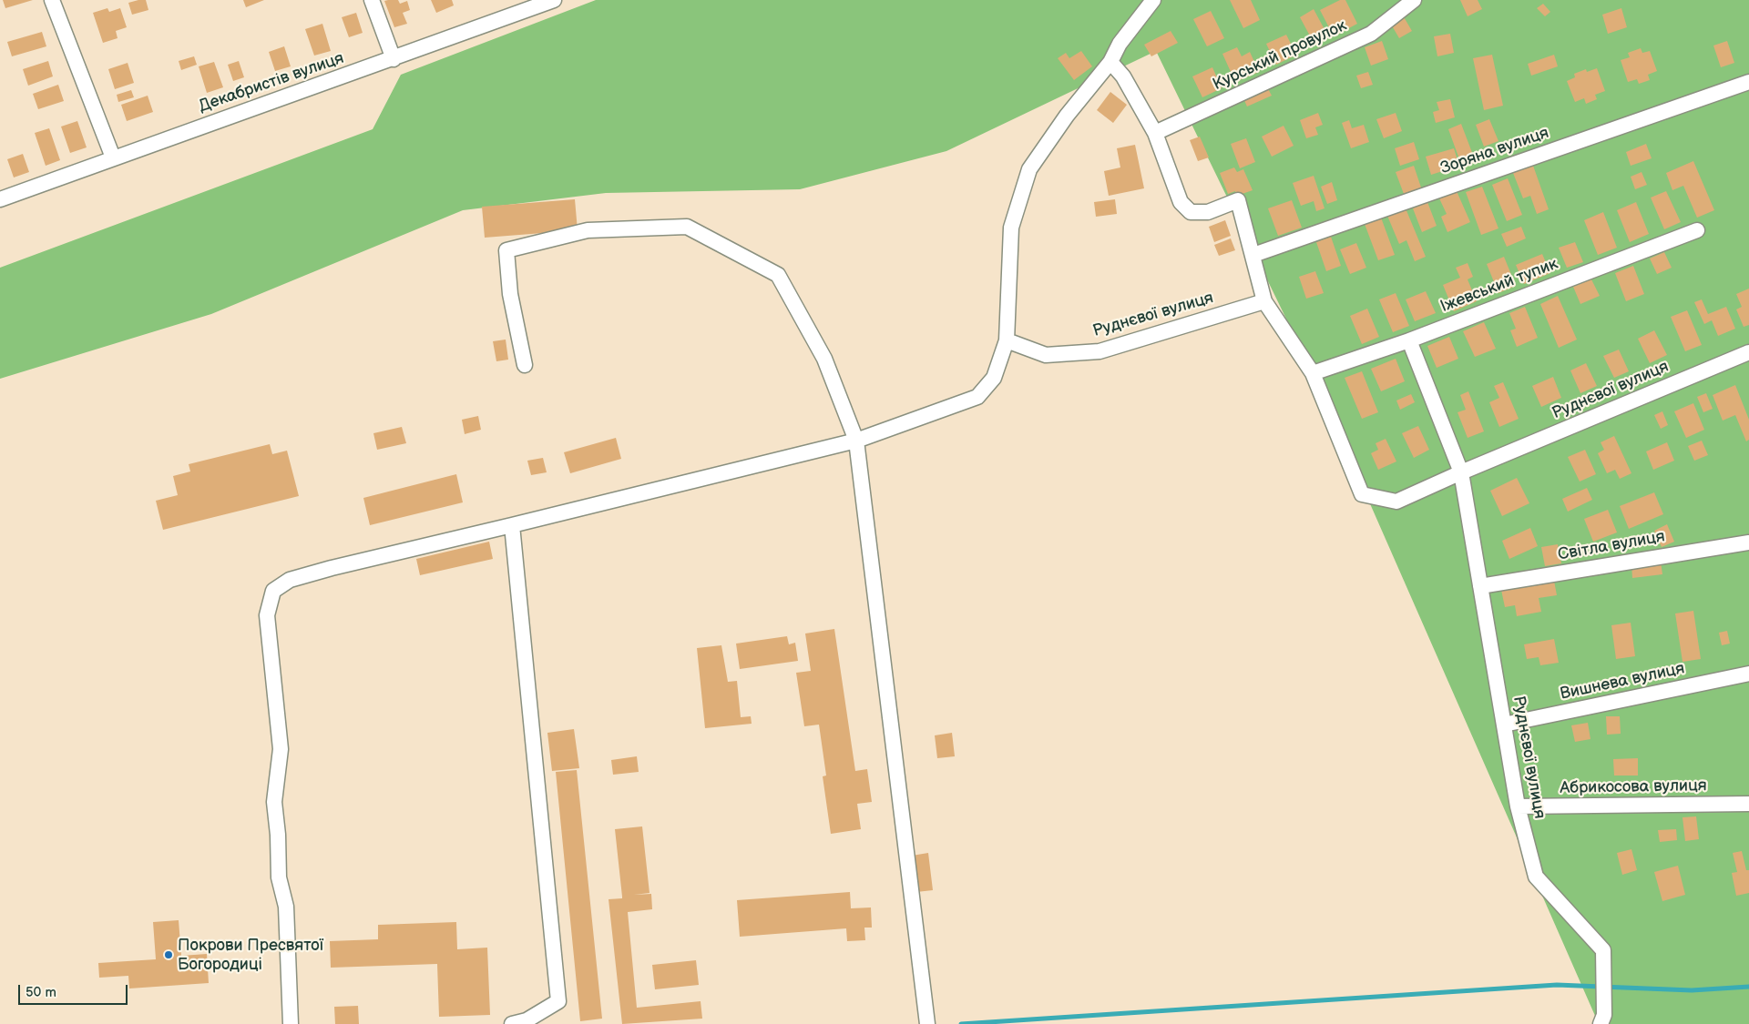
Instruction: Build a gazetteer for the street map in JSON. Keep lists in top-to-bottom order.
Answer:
{
  "streets": {
    "street": [
      "Курський провулок",
      "Декабристів вулиця",
      "Зоряна вулиця",
      "Іжевський тупик",
      "Руднєвої вулиця",
      "Світла вулиця",
      "Вишнева вулиця",
      "Абрикосова вулиця"
    ]
  },
  "crossings": [
    ["Курський провулок", "Руднєвої вулиця"],
    ["Зоряна вулиця", "Руднєвої вулиця"],
    ["Іжевський тупик", "Руднєвої вулиця"],
    ["Руднєвої вулиця", "Світла вулиця"],
    ["Руднєвої вулиця", "Вишнева вулиця"],
    ["Руднєвої вулиця", "Абрикосова вулиця"]
  ],
  "places": ["Покрови Пресвятої Богородиці"],
  "scale_bar": "50 m"
}
